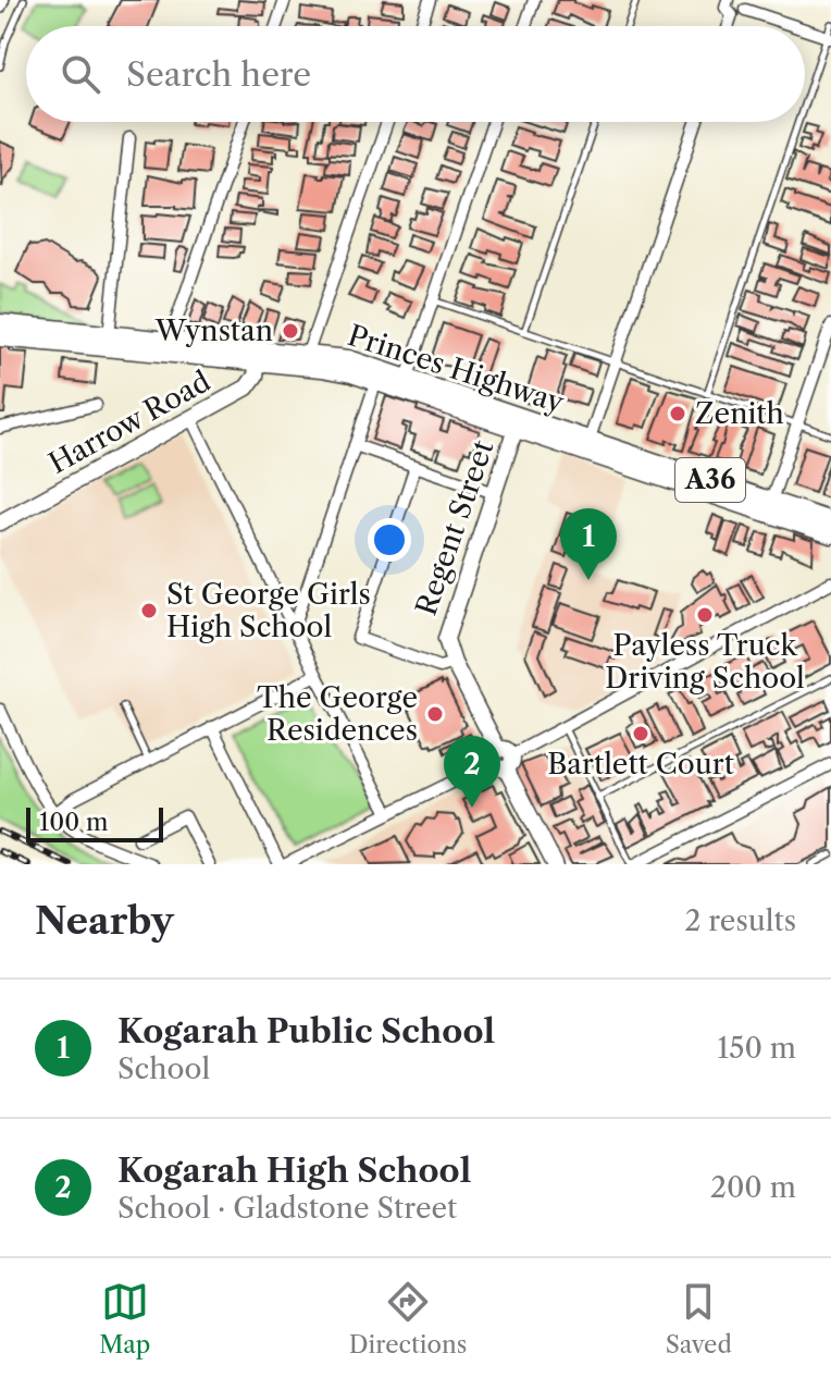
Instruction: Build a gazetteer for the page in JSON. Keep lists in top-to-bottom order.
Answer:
{
  "streets": {
    "highway": ["Princes Highway", "A36"],
    "main road": ["Harrow Road", "Regent Street"]
  },
  "crossings": [
    ["Princes Highway", "Harrow Road"],
    ["Princes Highway", "Regent Street"]
  ],
  "places": [
    "Wynstan",
    "Zenith",
    "St George Girls High School",
    "Payless Truck Driving School",
    "The George Residences",
    "Bartlett Court"
  ],
  "scale_bar": "100 m",
  "page": {
    "search": "Search here",
    "pins": ["1", "2"],
    "scale": "100 m",
    "heading": ["Nearby", "2 results"],
    "list": [
      {
        "mark": "1",
        "name": "Kogarah Public School",
        "note": "School",
        "value": "150 m"
      },
      {
        "mark": "2",
        "name": "Kogarah High School",
        "note": "School · Gladstone Street",
        "value": "200 m"
      }
    ],
    "nav": ["Map", "Directions", "Saved"]
  }
}
